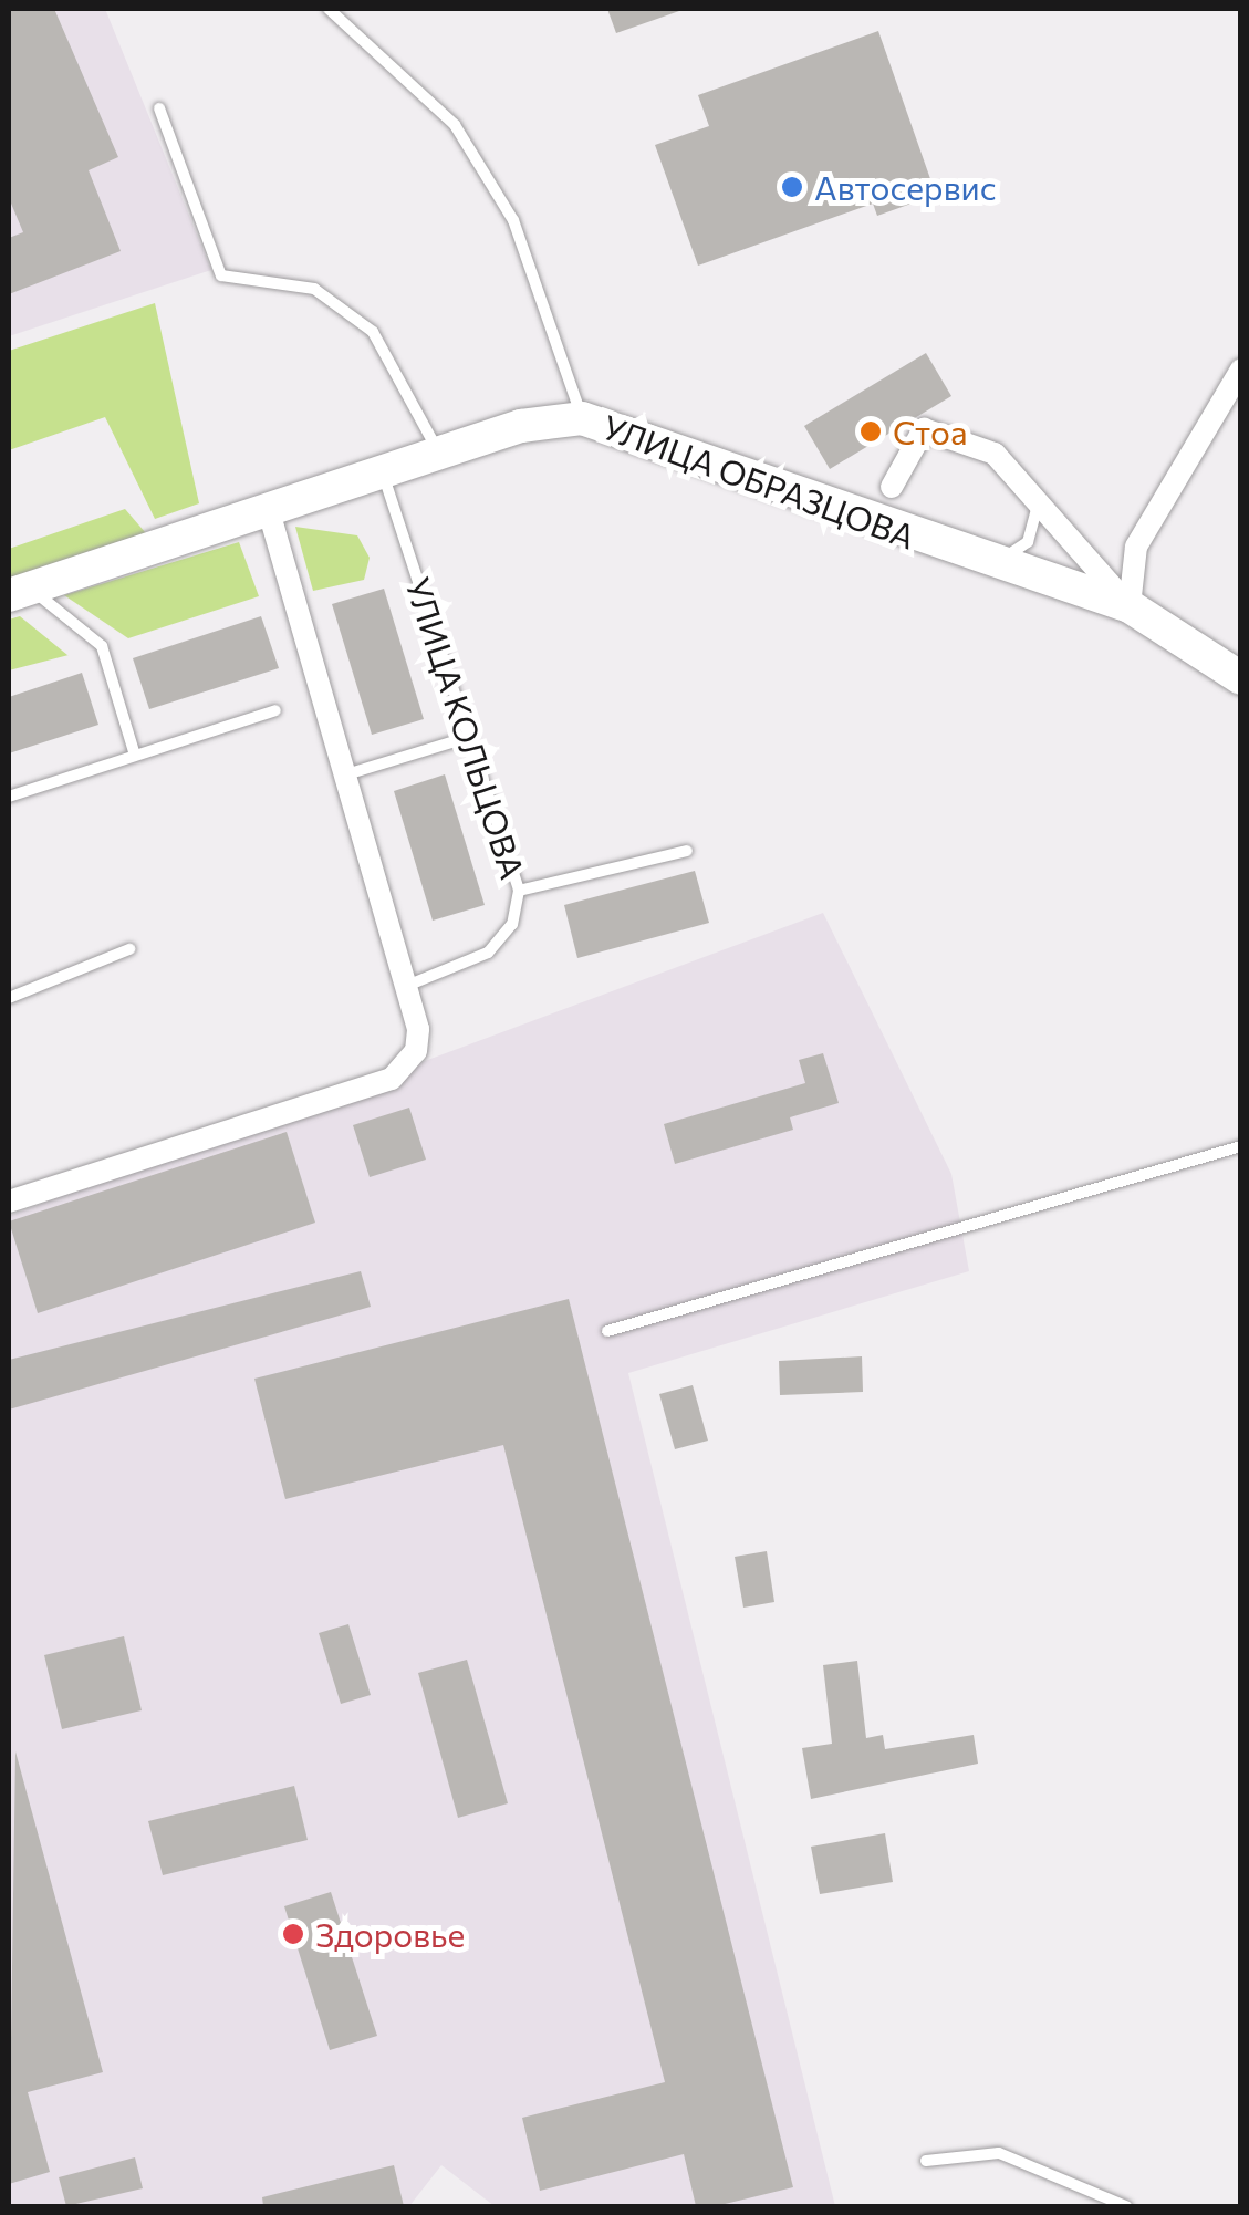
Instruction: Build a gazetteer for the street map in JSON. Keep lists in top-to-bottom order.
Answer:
{
  "streets": {
    "main road": ["УЛИЦА ОБРАЗЦОВА"],
    "lane": ["УЛИЦА КОЛЬЦОВА"]
  },
  "crossings": [
    ["УЛИЦА ОБРАЗЦОВА", "УЛИЦА КОЛЬЦОВА"]
  ],
  "places": ["Автосервис", "Стоа", "Здоровье"]
}
